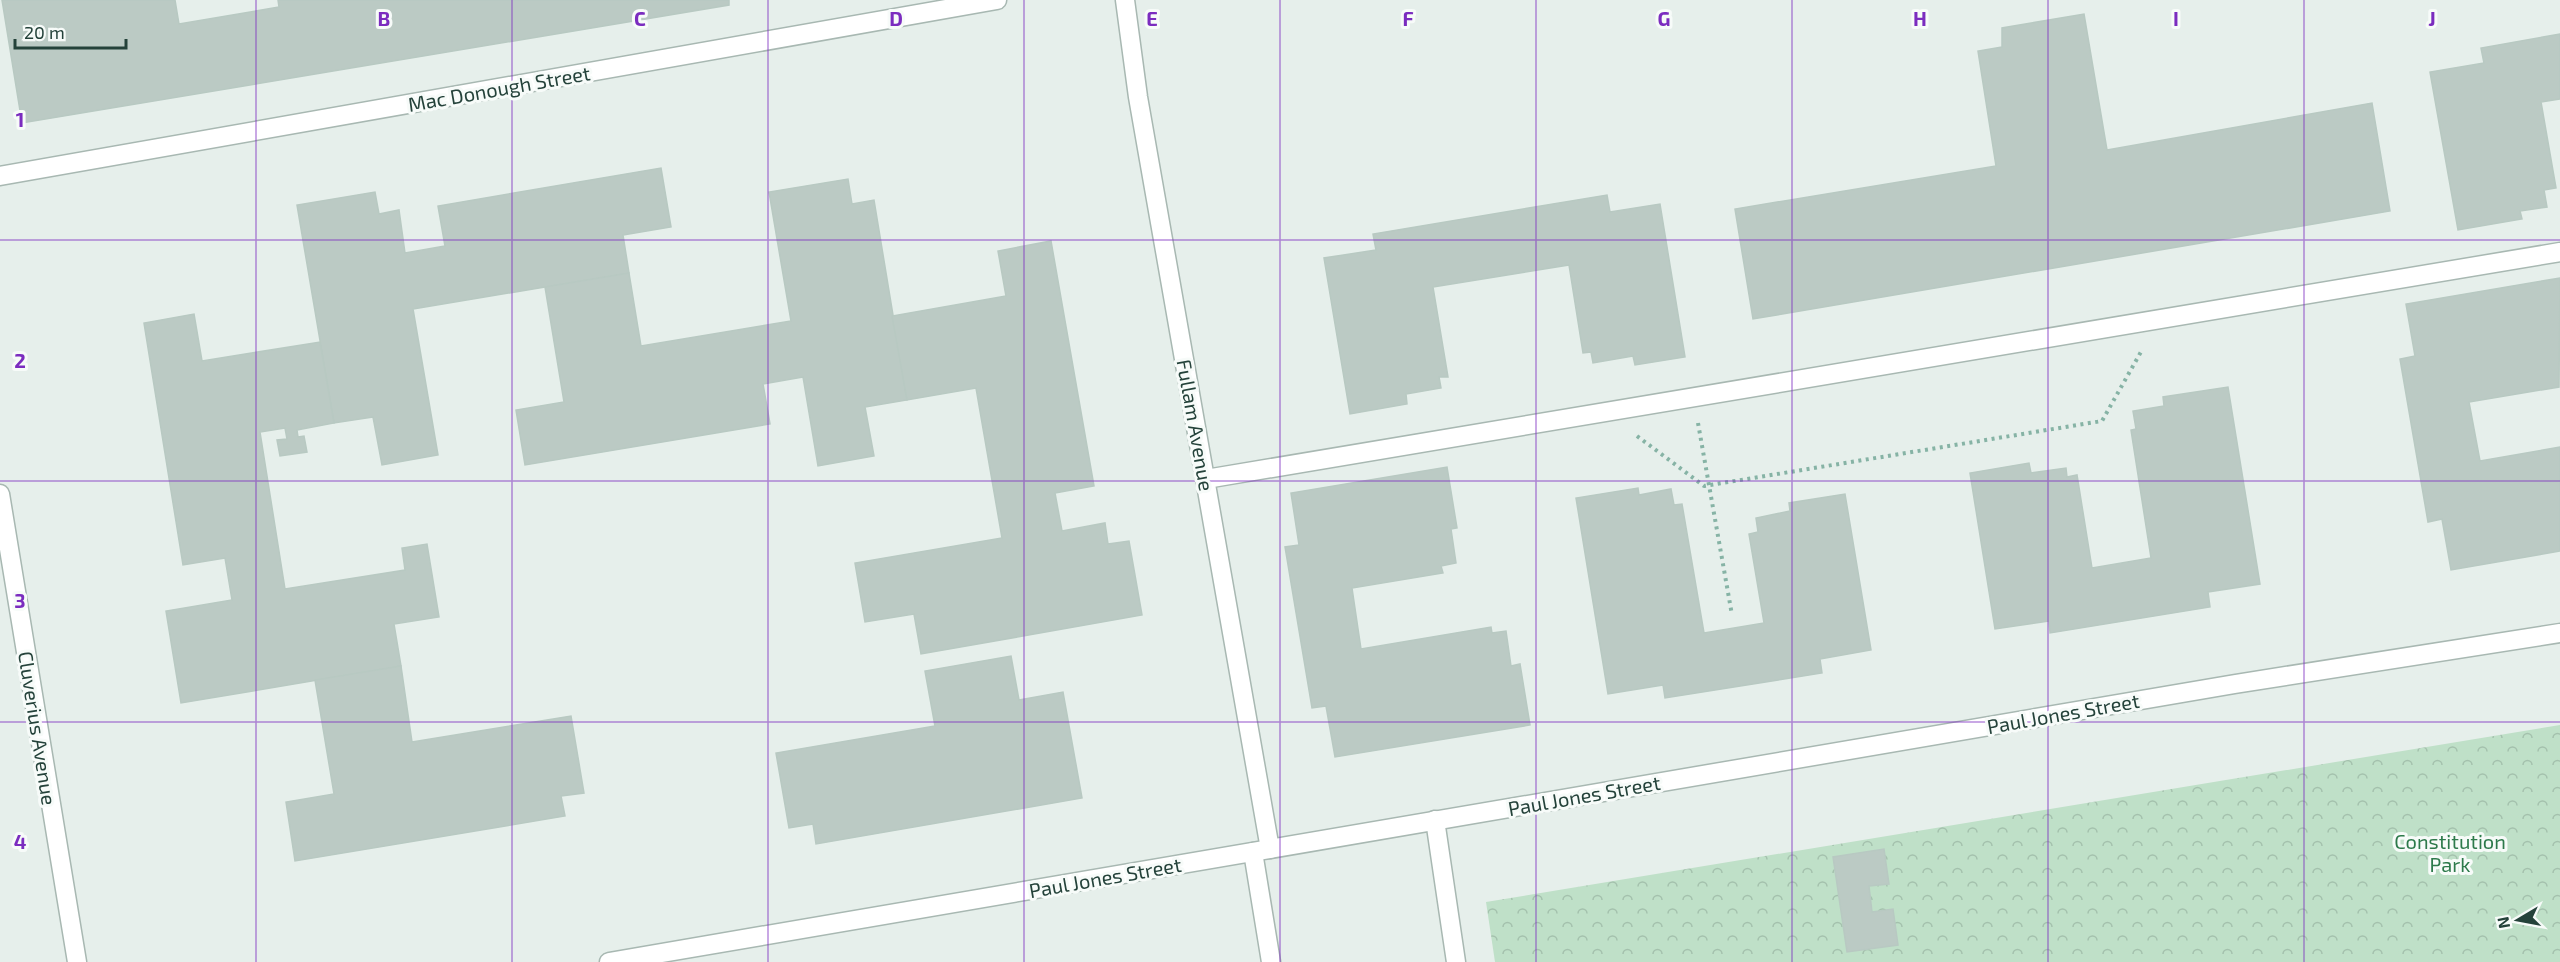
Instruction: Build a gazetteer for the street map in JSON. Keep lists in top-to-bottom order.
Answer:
{
  "streets": {
    "street": [
      "Mac Donough Street",
      "Fullam Avenue",
      "Paul Jones Street",
      "Cluverius Avenue"
    ]
  },
  "crossings": [
    ["Fullam Avenue", "Paul Jones Street"]
  ],
  "parks": ["Constitution Park"],
  "scale_bar": "20 m",
  "north": "left",
  "grid": {
    "columns": [
      "B",
      "C",
      "D",
      "E",
      "F",
      "G",
      "H",
      "I",
      "J"
    ],
    "rows": [
      "1",
      "2",
      "3",
      "4"
    ]
  }
}
